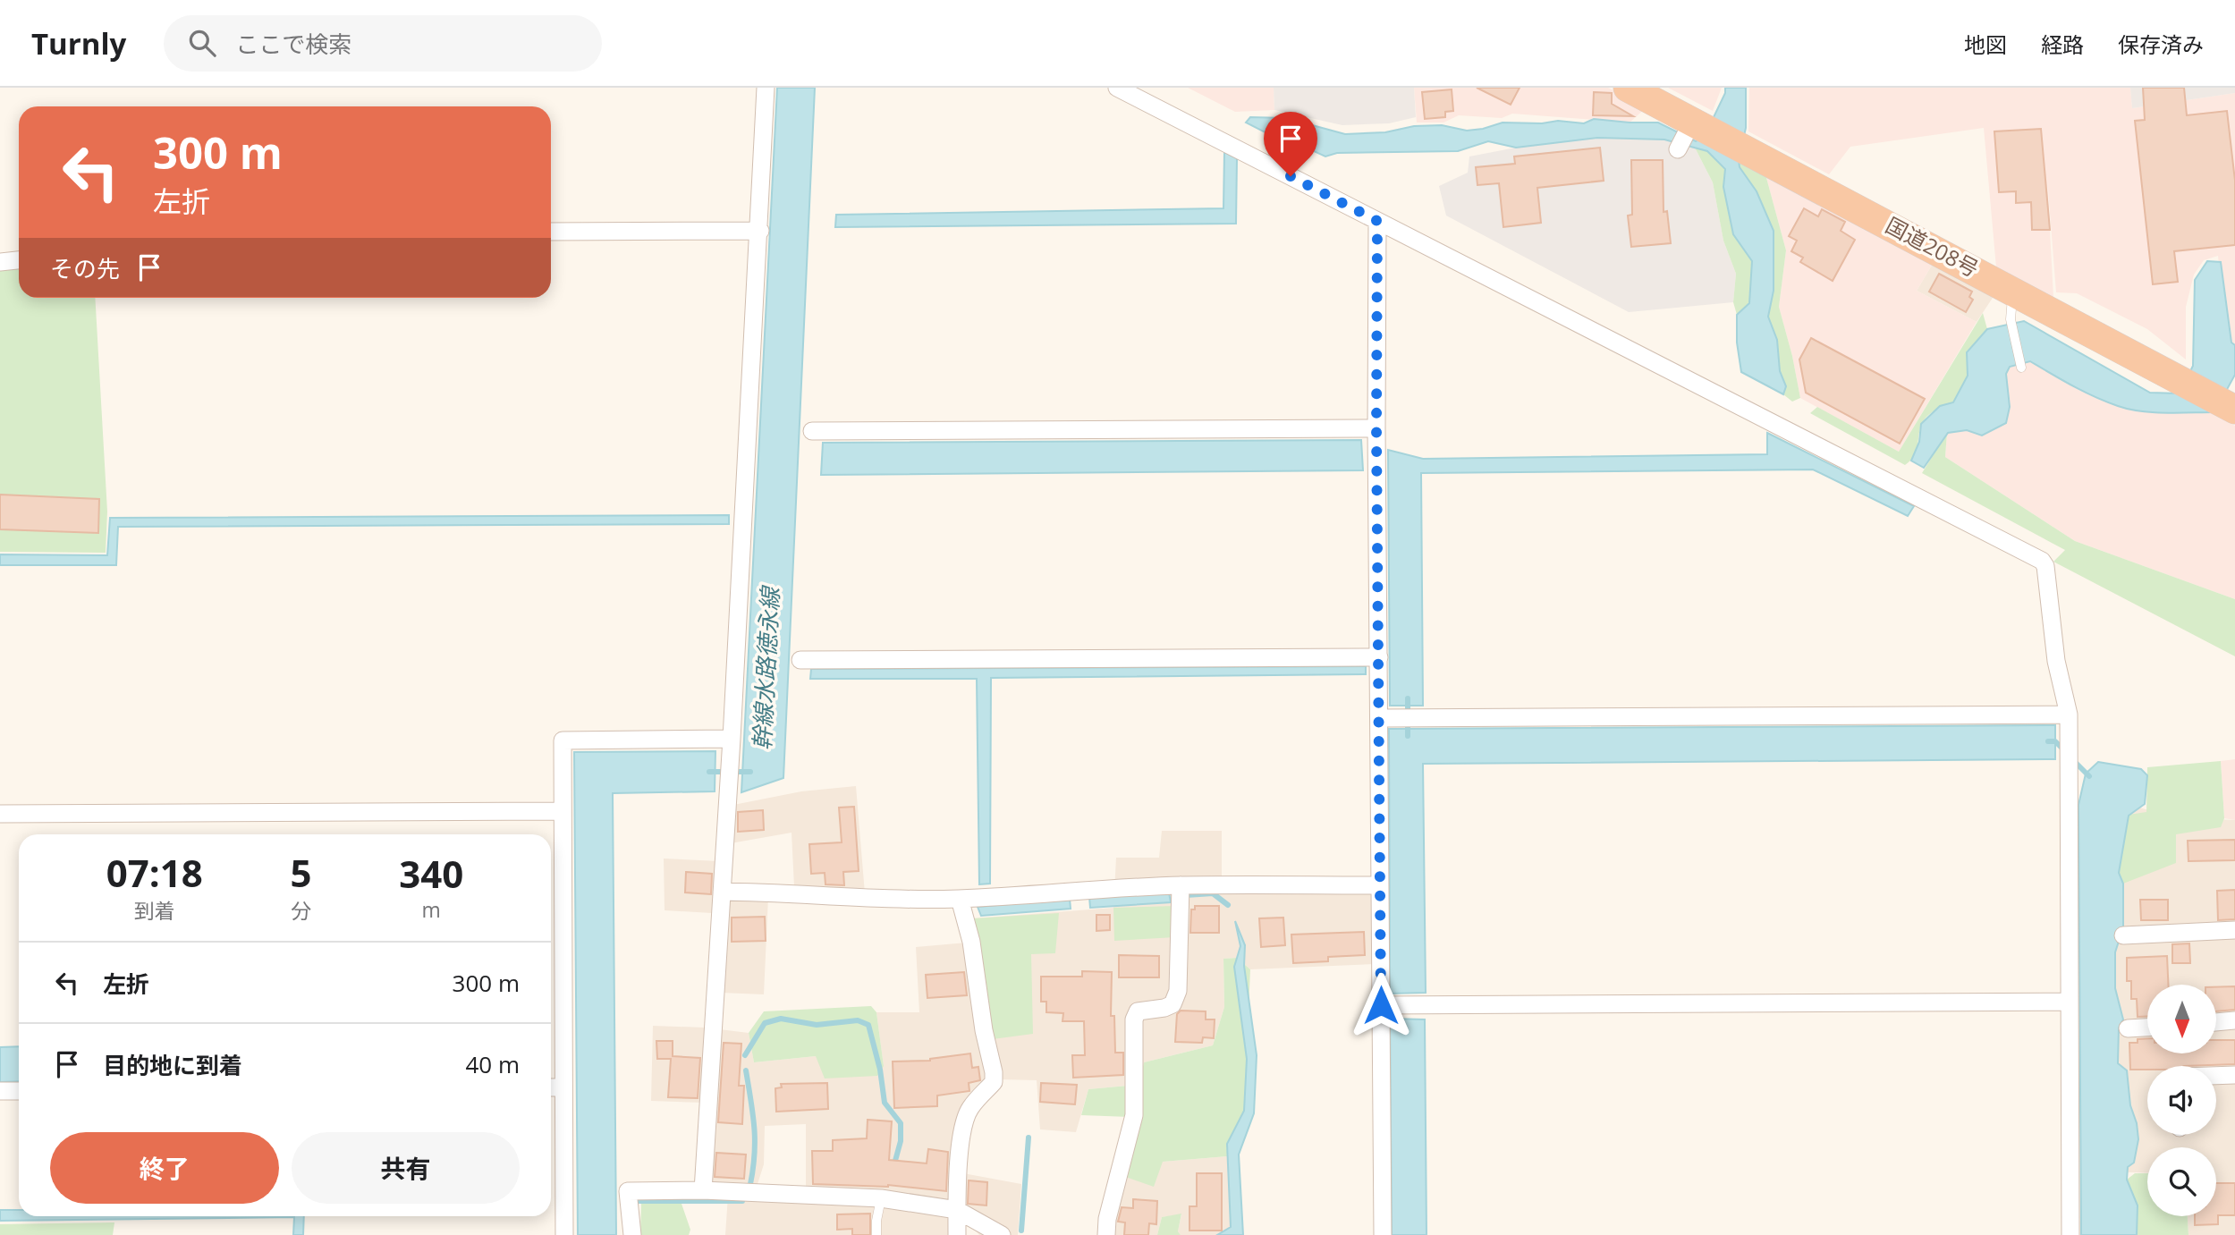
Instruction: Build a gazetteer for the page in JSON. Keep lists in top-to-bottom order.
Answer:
{
  "streets": {
    "highway": ["国道208号"]
  },
  "water": ["幹線水路徳永線"],
  "north": "bottom",
  "page": {
    "header": "Turnly",
    "search": "ここで検索",
    "nav": ["地図", "経路", "保存済み"],
    "turn": ["300 m", "左折"],
    "then": "その先",
    "eta": [
      "07:18",
      "到着",
      "5",
      "分",
      "340",
      "m"
    ],
    "list": [
      {
        "name": "左折",
        "value": "300 m"
      },
      {
        "name": "目的地に到着",
        "value": "40 m"
      }
    ],
    "buttons": ["終了", "共有"]
  }
}
